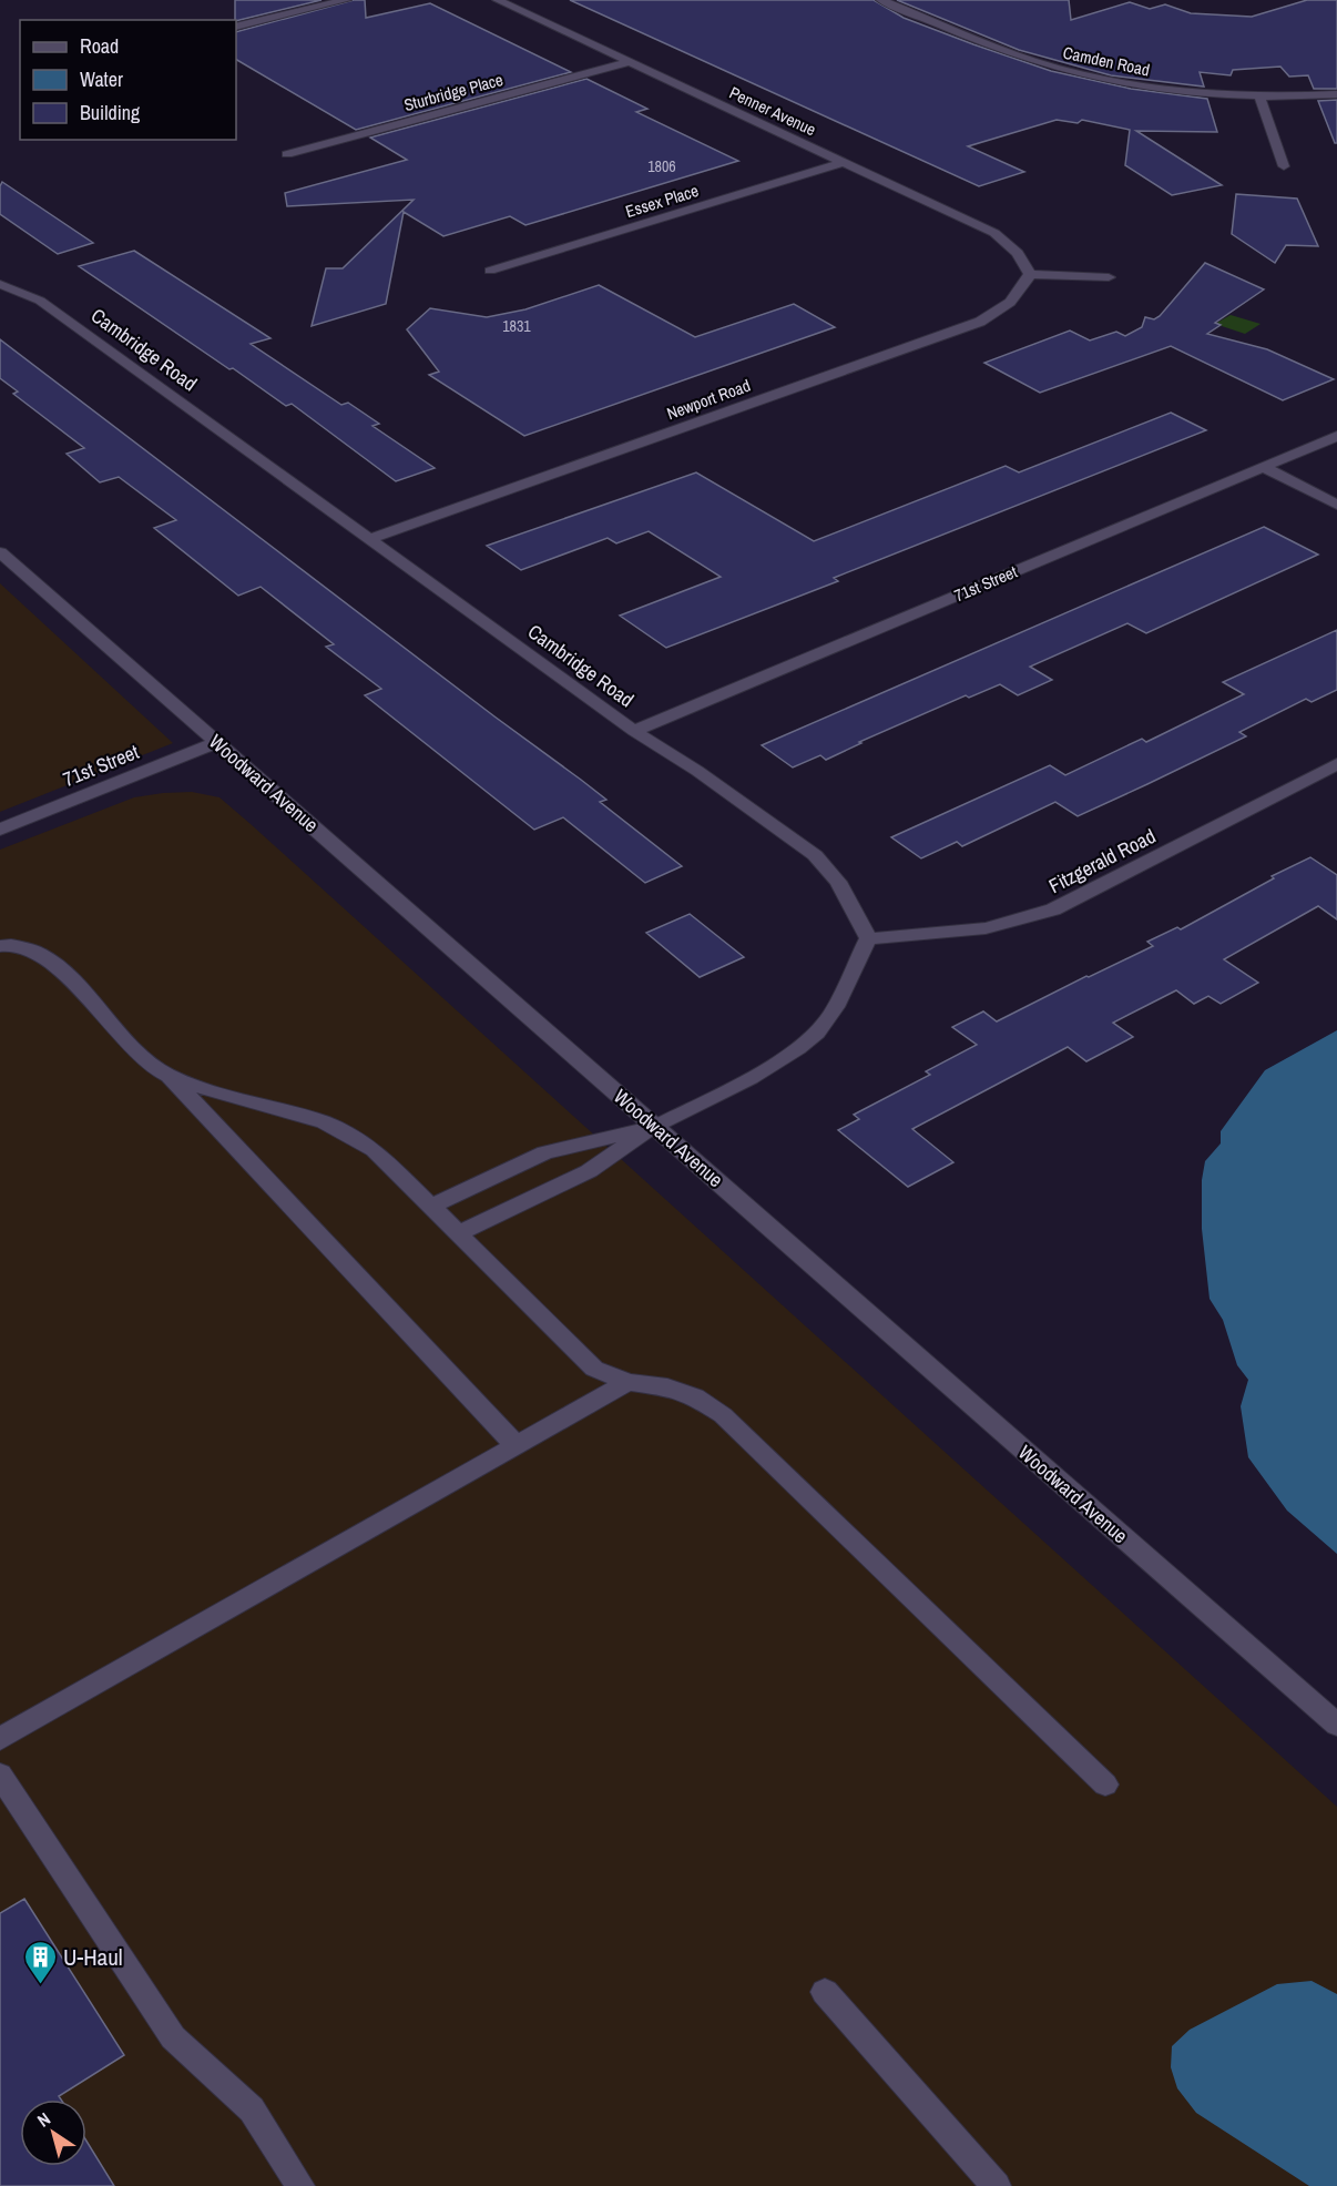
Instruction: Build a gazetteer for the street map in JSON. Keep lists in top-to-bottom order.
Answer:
{
  "streets": {
    "street": [
      "Camden Road",
      "Sturbridge Place",
      "Penner Avenue",
      "Essex Place",
      "Cambridge Road",
      "Newport Road",
      "71st Street",
      "Woodward Avenue",
      "Fitzgerald Road"
    ]
  },
  "crossings": [
    ["Sturbridge Place", "Penner Avenue"],
    ["Penner Avenue", "Essex Place"],
    ["Penner Avenue", "Newport Road"],
    ["Cambridge Road", "Newport Road"],
    ["Cambridge Road", "71st Street"],
    ["Cambridge Road", "Fitzgerald Road"],
    ["71st Street", "Woodward Avenue"]
  ],
  "places": {
    "building": ["U-Haul"]
  },
  "house_numbers": ["1806", "1831"],
  "legend": ["Road", "Water", "Building"],
  "north": "top left"
}
